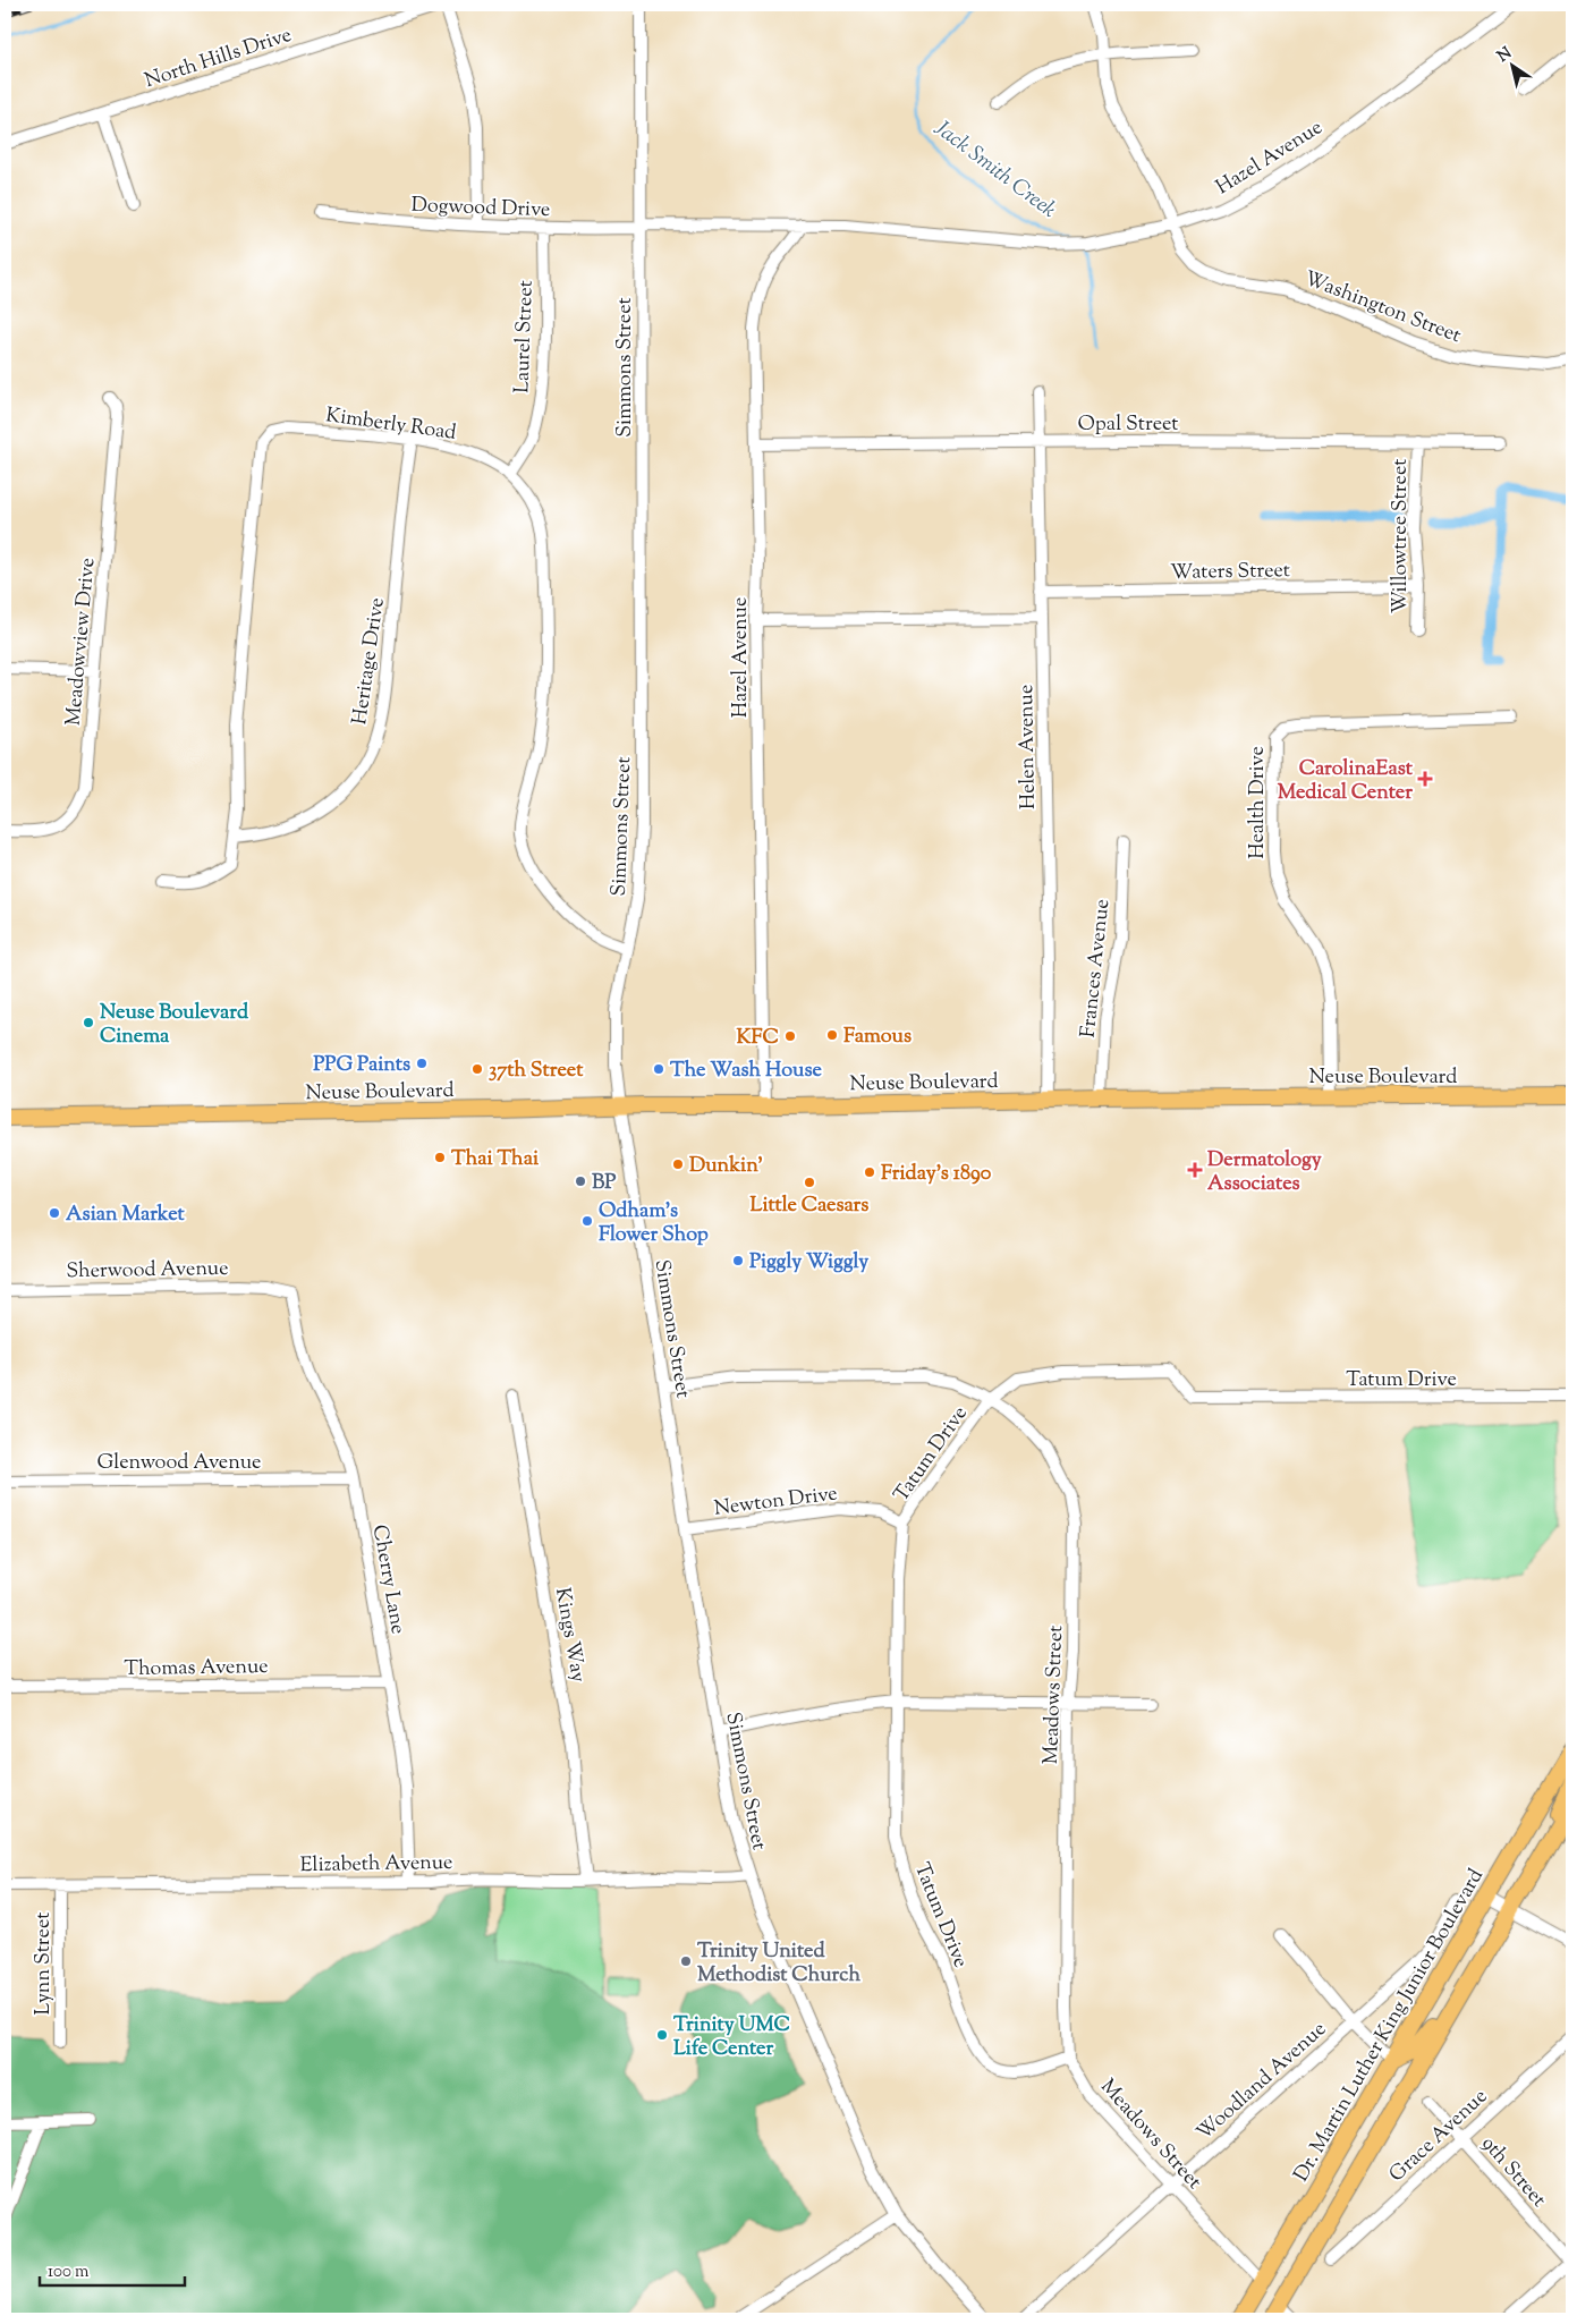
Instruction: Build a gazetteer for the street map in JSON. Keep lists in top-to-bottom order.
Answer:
{
  "streets": {
    "main road": ["Neuse Boulevard", "Dr. Martin Luther King Junior Boulevard"],
    "street": [
      "North Hills Drive",
      "Hazel Avenue",
      "Dogwood Drive",
      "Washington Street",
      "Laurel Street",
      "Simmons Street",
      "Kimberly Road",
      "Opal Street",
      "Willowtree Street",
      "Waters Street",
      "Meadowview Drive",
      "Heritage Drive",
      "Helen Avenue",
      "Health Drive",
      "Frances Avenue",
      "Sherwood Avenue",
      "Tatum Drive",
      "Glenwood Avenue",
      "Newton Drive",
      "Cherry Lane",
      "Kings Way",
      "Thomas Avenue",
      "Meadows Street",
      "Elizabeth Avenue",
      "Lynn Street",
      "Woodland Avenue",
      "Grace Avenue",
      "9th Street"
    ]
  },
  "crossings": [
    ["Hazel Avenue", "Dogwood Drive"],
    ["Hazel Avenue", "Washington Street"],
    ["Hazel Avenue", "Simmons Street"],
    ["Hazel Avenue", "Opal Street"],
    ["Hazel Avenue", "Neuse Boulevard"],
    ["Dogwood Drive", "Laurel Street"],
    ["Dogwood Drive", "Simmons Street"],
    ["Laurel Street", "Kimberly Road"],
    ["Simmons Street", "Kimberly Road"],
    ["Simmons Street", "Neuse Boulevard"],
    ["Simmons Street", "Newton Drive"],
    ["Simmons Street", "Meadows Street"],
    ["Simmons Street", "Elizabeth Avenue"],
    ["Kimberly Road", "Heritage Drive"],
    ["Opal Street", "Willowtree Street"],
    ["Opal Street", "Helen Avenue"],
    ["Willowtree Street", "Waters Street"],
    ["Waters Street", "Helen Avenue"],
    ["Helen Avenue", "Neuse Boulevard"],
    ["Health Drive", "Neuse Boulevard"],
    ["Frances Avenue", "Neuse Boulevard"],
    ["Sherwood Avenue", "Cherry Lane"],
    ["Tatum Drive", "Newton Drive"],
    ["Tatum Drive", "Meadows Street"],
    ["Glenwood Avenue", "Cherry Lane"],
    ["Cherry Lane", "Thomas Avenue"],
    ["Cherry Lane", "Elizabeth Avenue"],
    ["Kings Way", "Elizabeth Avenue"],
    ["Meadows Street", "Dr. Martin Luther King Junior Boulevard"],
    ["Meadows Street", "Woodland Avenue"],
    ["Elizabeth Avenue", "Lynn Street"],
    ["Grace Avenue", "9th Street"]
  ],
  "water": ["Jack Smith Creek"],
  "places": {
    "health": ["CarolinaEast Medical Center", "Dermatology Associates"],
    "other": [
      "Neuse Boulevard Cinema",
      "Famous",
      "KFC",
      "PPG Paints",
      "37th Street",
      "The Wash House",
      "Thai Thai",
      "Dunkin'",
      "Friday's 1890",
      "BP",
      "Little Caesars",
      "Asian Market",
      "Odham's Flower Shop",
      "Piggly Wiggly",
      "Trinity United Methodist Church",
      "Trinity UMC Life Center"
    ]
  },
  "scale_bar": "100 m",
  "north": "top left"
}
